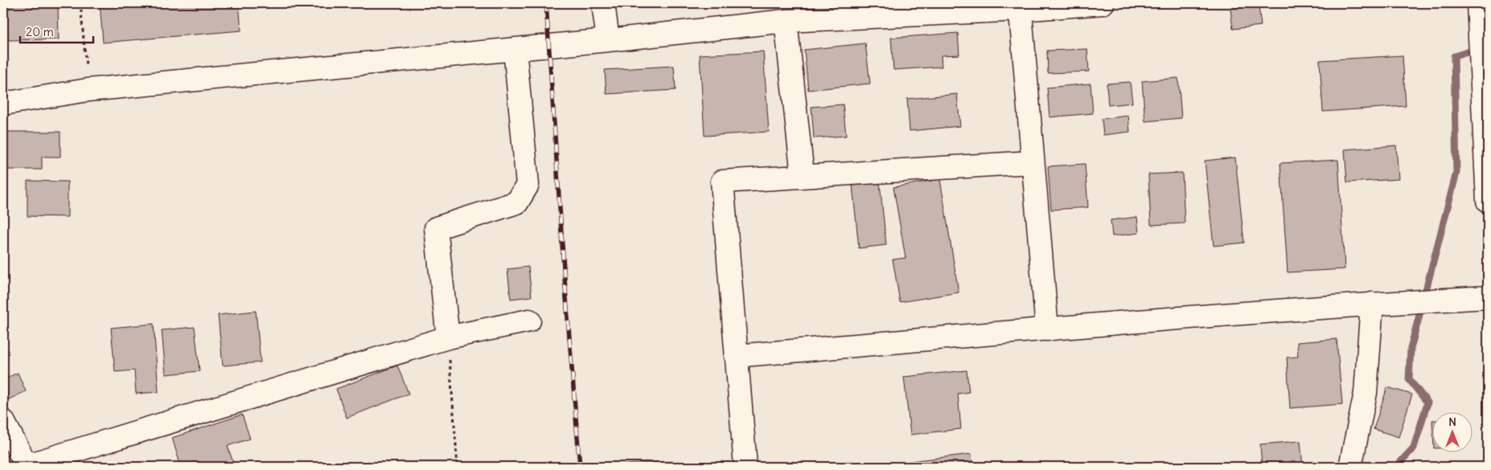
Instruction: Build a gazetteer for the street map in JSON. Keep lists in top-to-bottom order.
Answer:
{
  "scale_bar": "20 m",
  "north": "top"
}
